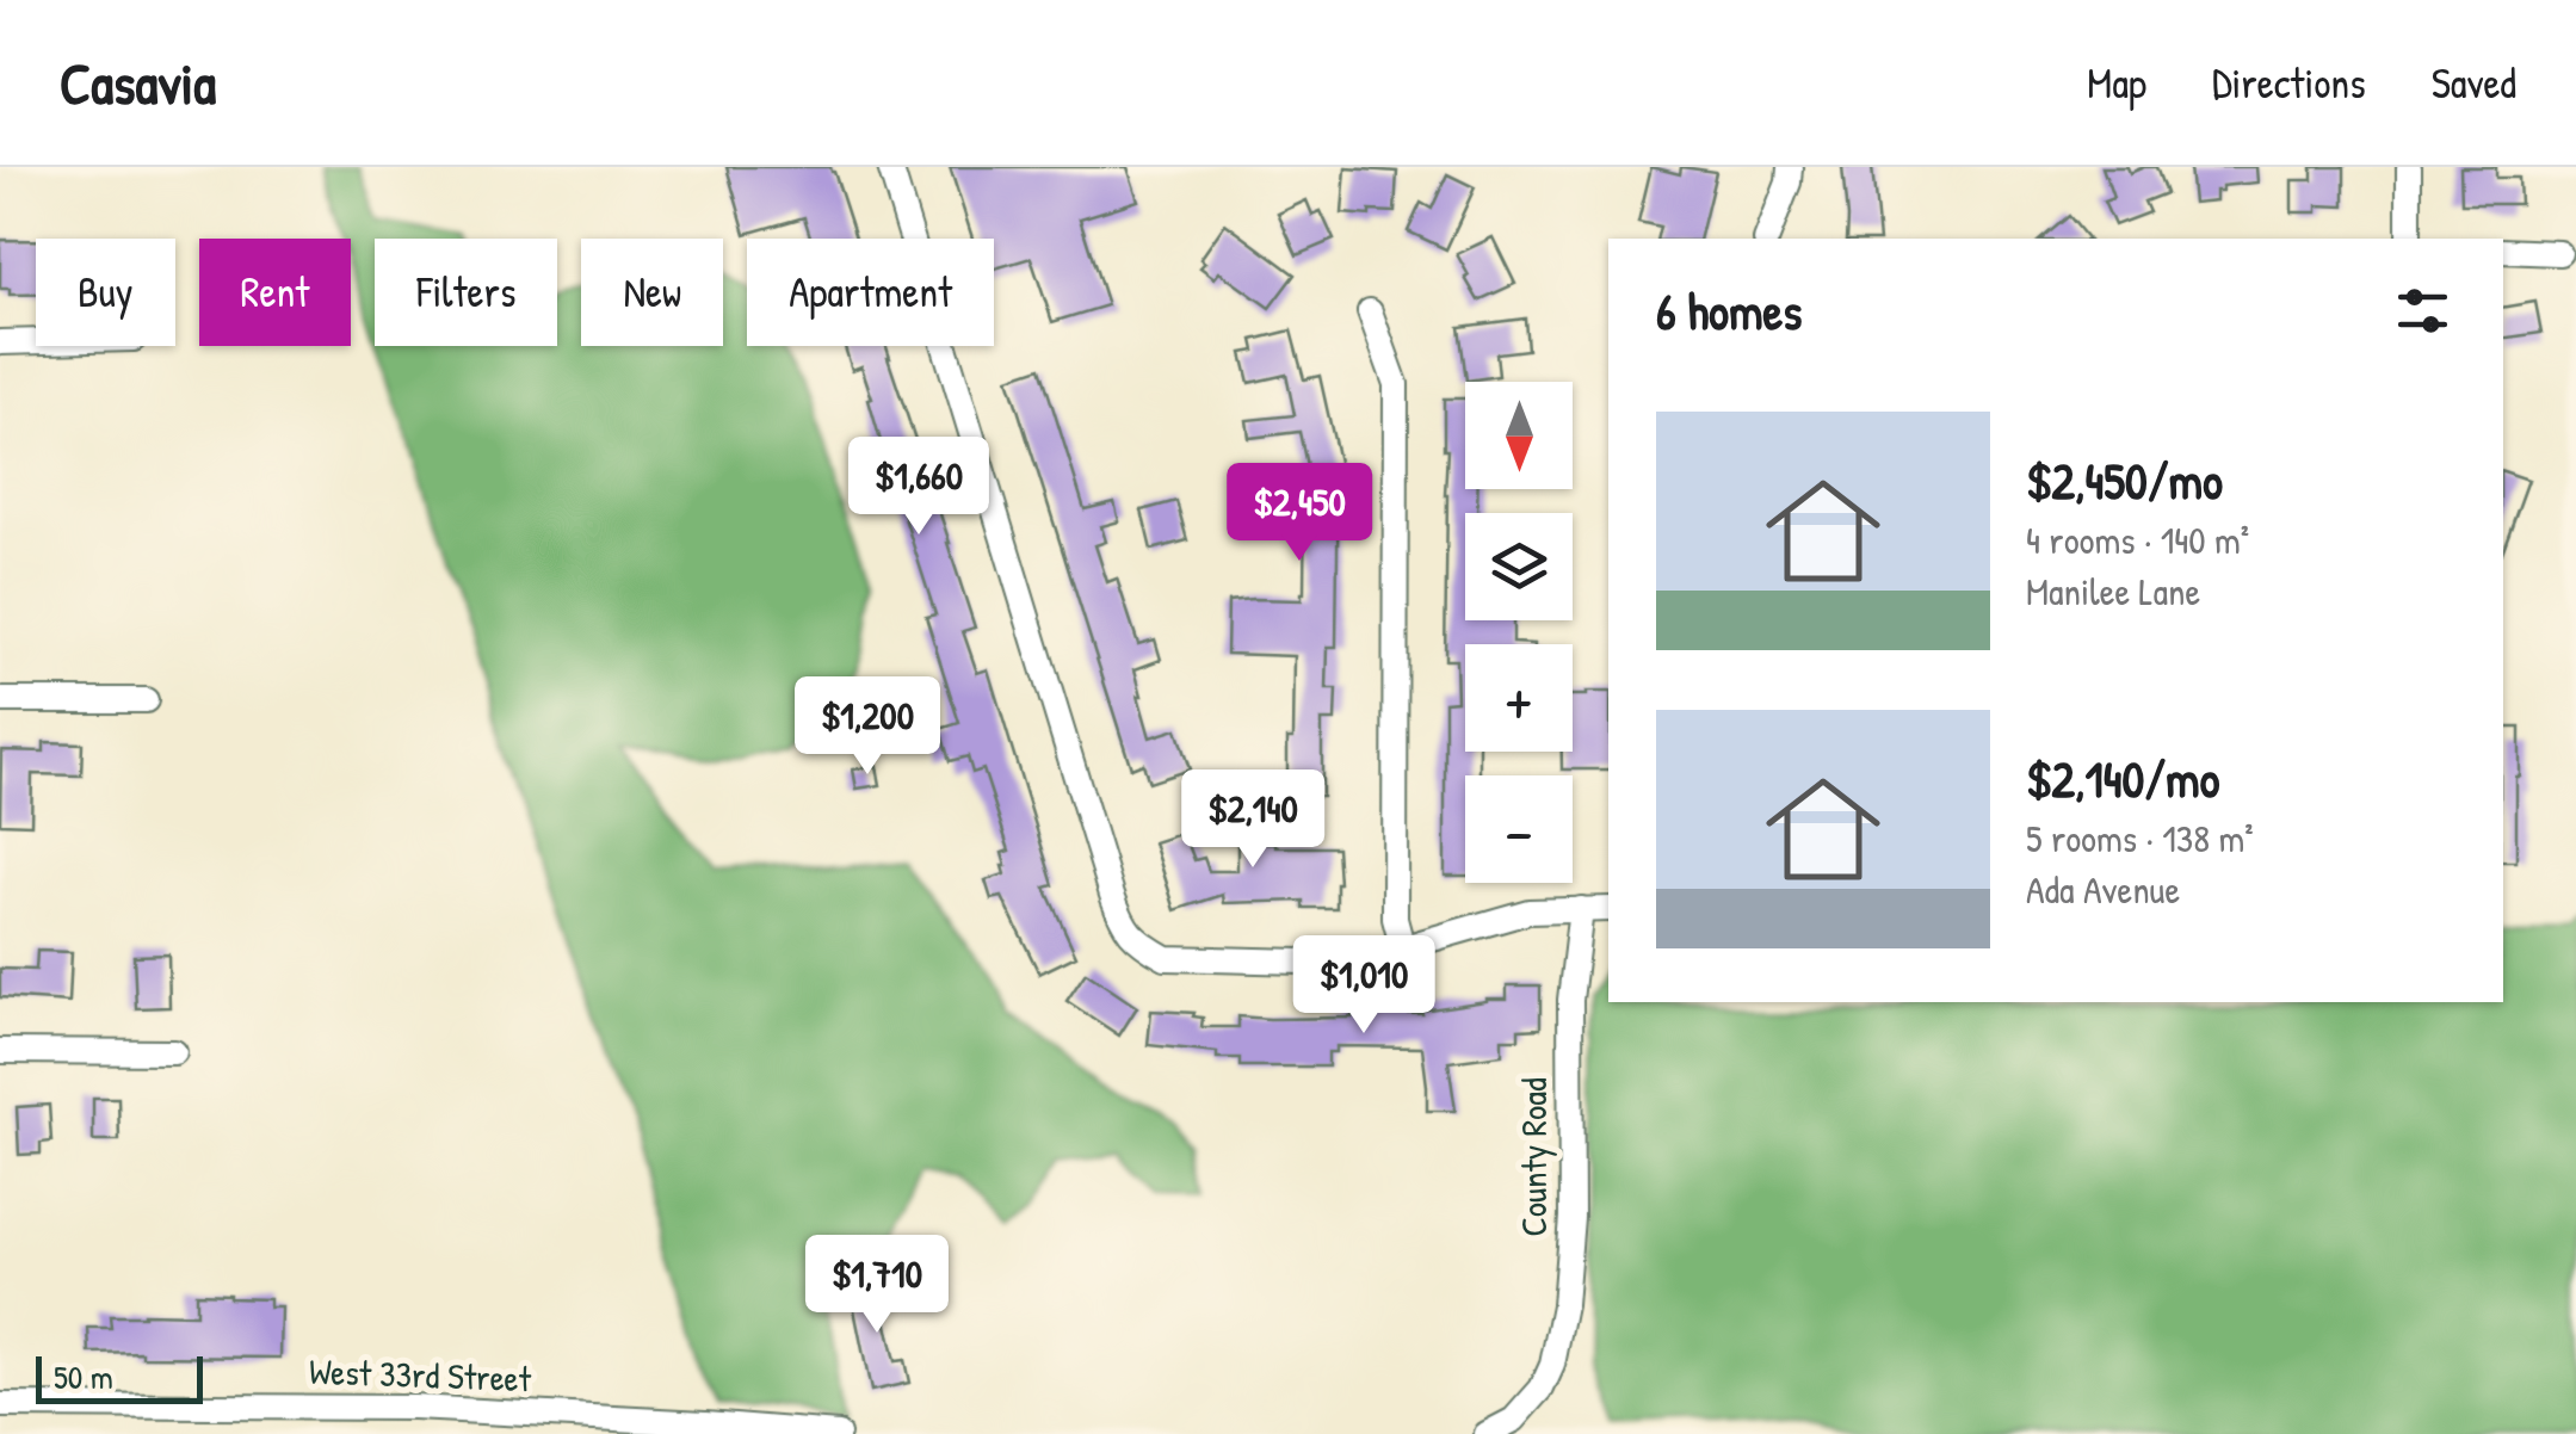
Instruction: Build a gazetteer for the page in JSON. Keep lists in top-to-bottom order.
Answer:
{
  "streets": {
    "street": ["County Road", "West 33rd Street"]
  },
  "scale_bar": "50 m",
  "north": "bottom",
  "page": {
    "header": "Casavia",
    "nav": ["Map", "Directions", "Saved"],
    "chip": [
      "Buy",
      "Rent",
      "Filters",
      "New",
      "Apartment"
    ],
    "heading": "6 homes",
    "map_buttons": ["+", "−"],
    "list": [
      {
        "name": "$2,450/mo",
        "note": "4 rooms · 140 m² · Manilee Lane"
      },
      {
        "name": "$2,140/mo",
        "note": "5 rooms · 138 m² · Ada Avenue"
      }
    ],
    "price": [
      "$1,660",
      "$2,450",
      "$1,200",
      "$2,140",
      "$1,010",
      "$1,710"
    ],
    "scale": "50 m"
  }
}
